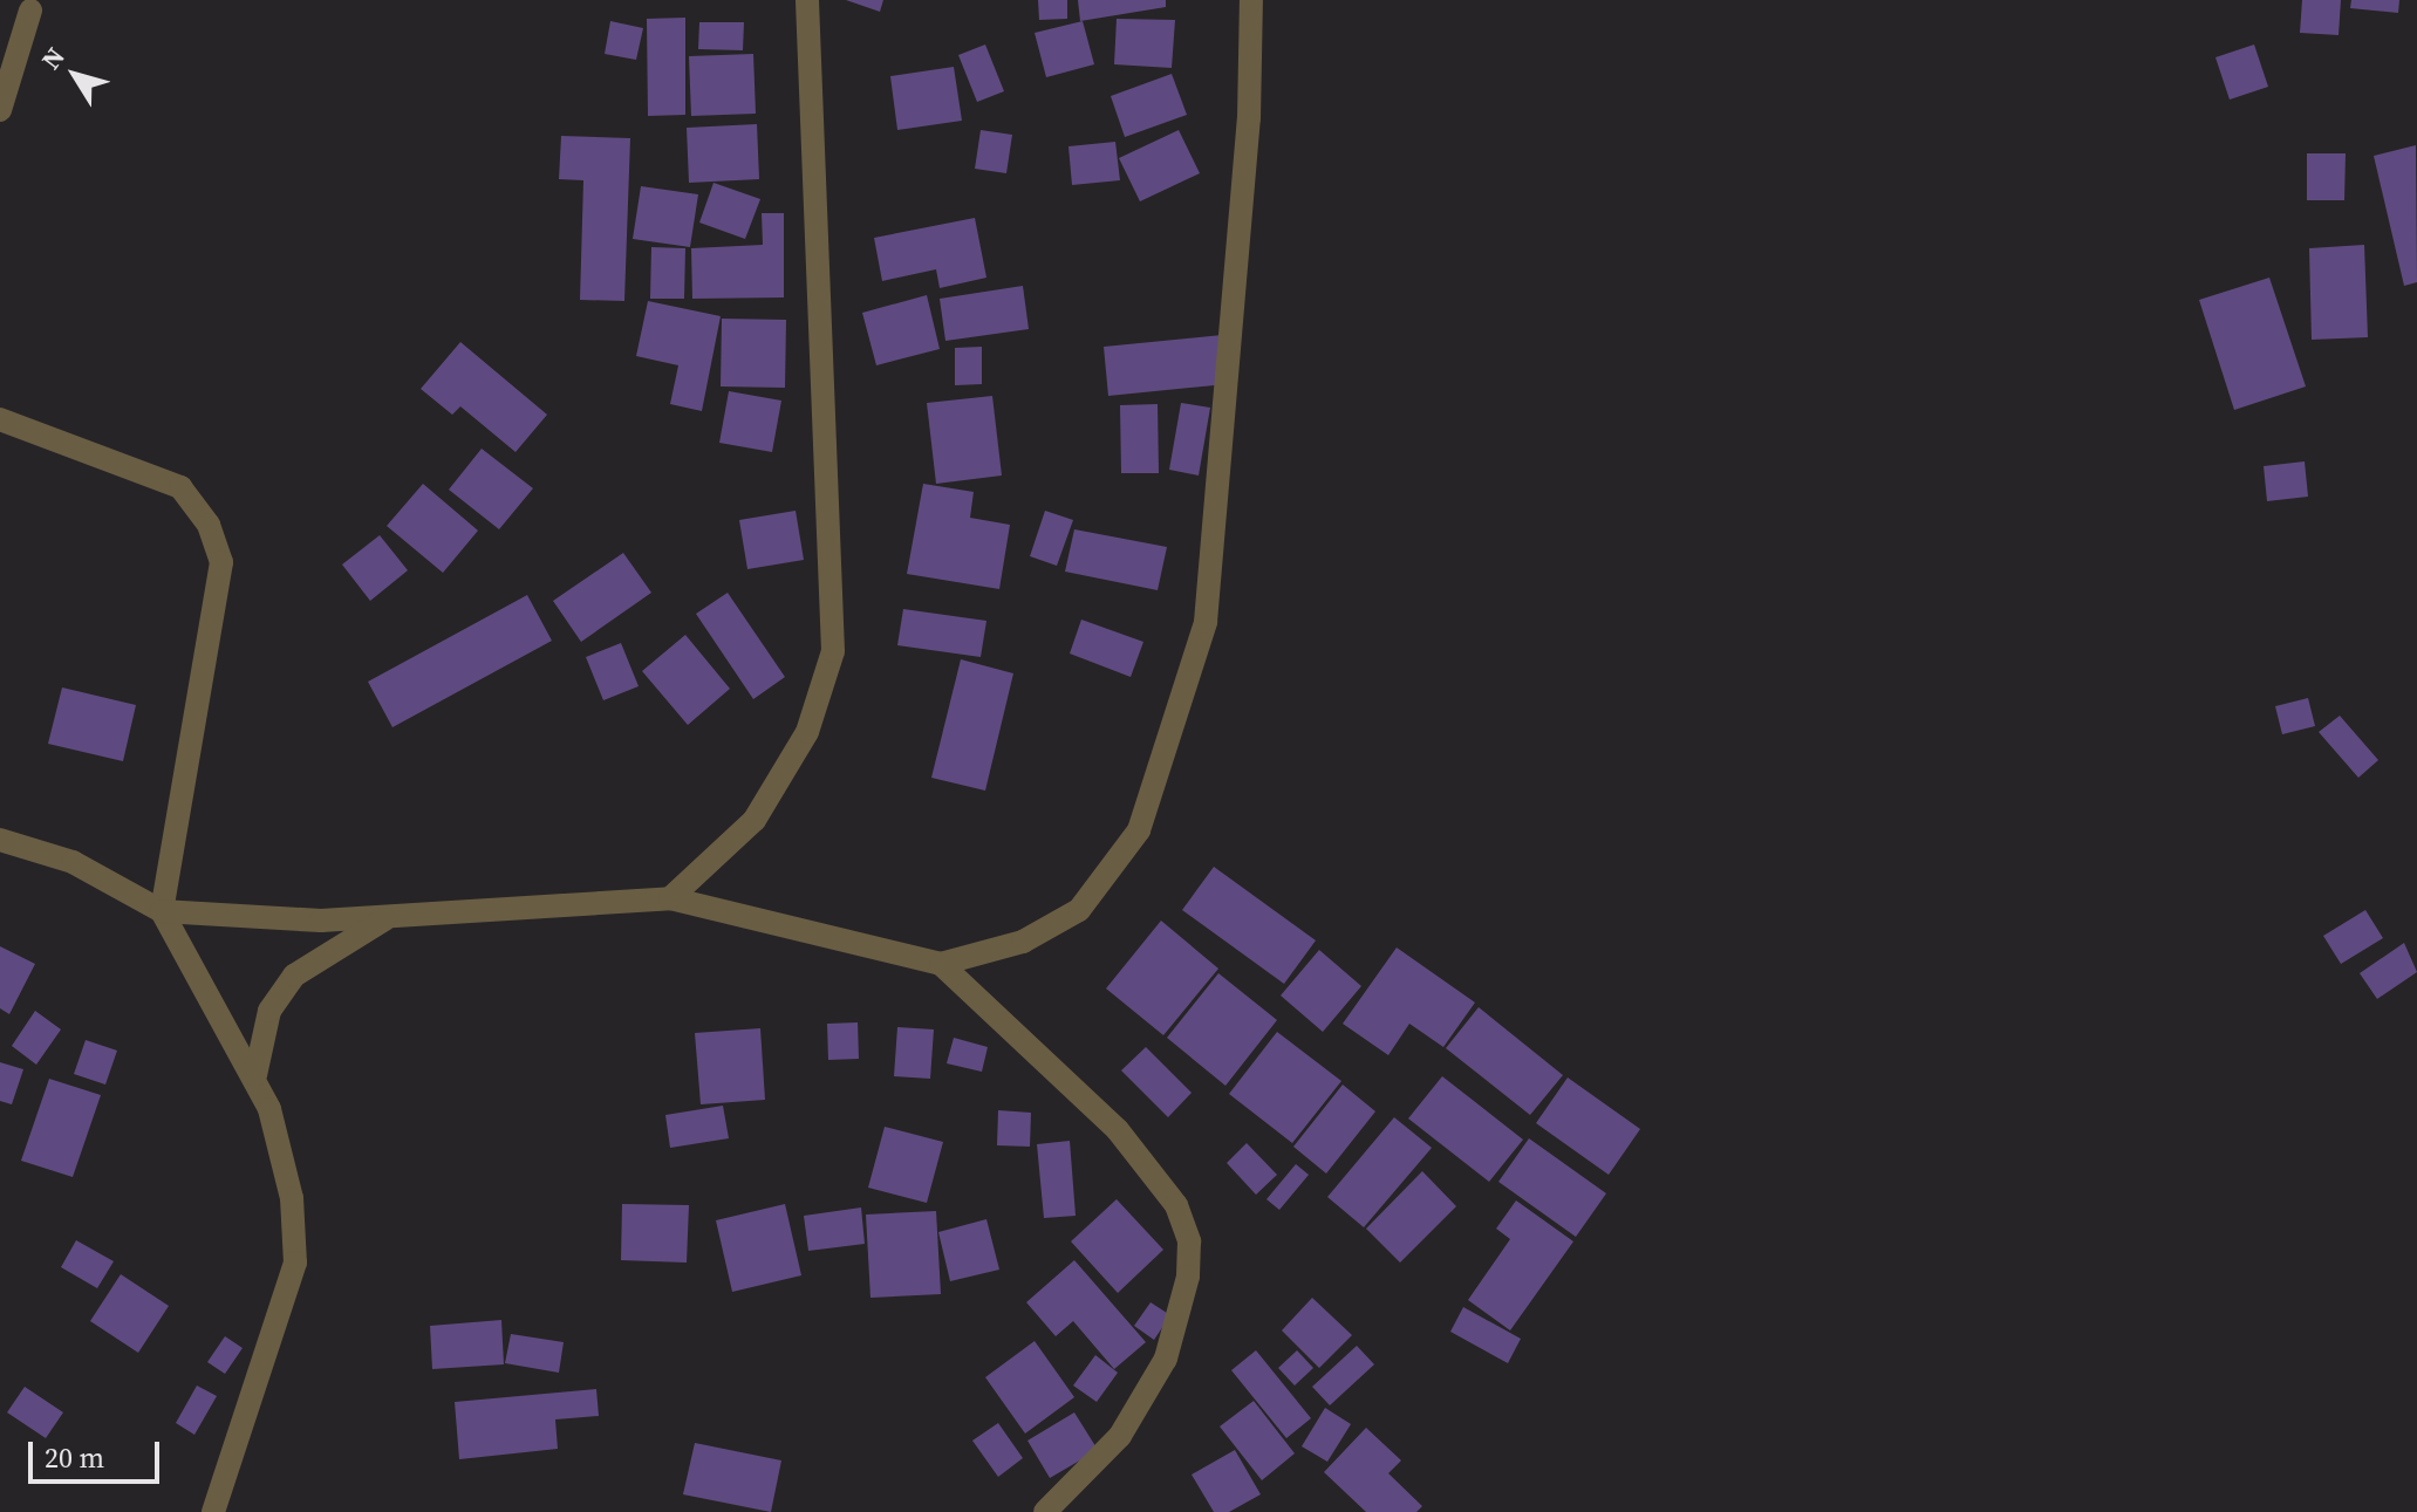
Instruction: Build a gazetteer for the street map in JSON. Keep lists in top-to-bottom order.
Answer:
{
  "scale_bar": "20 m",
  "north": "top left"
}
